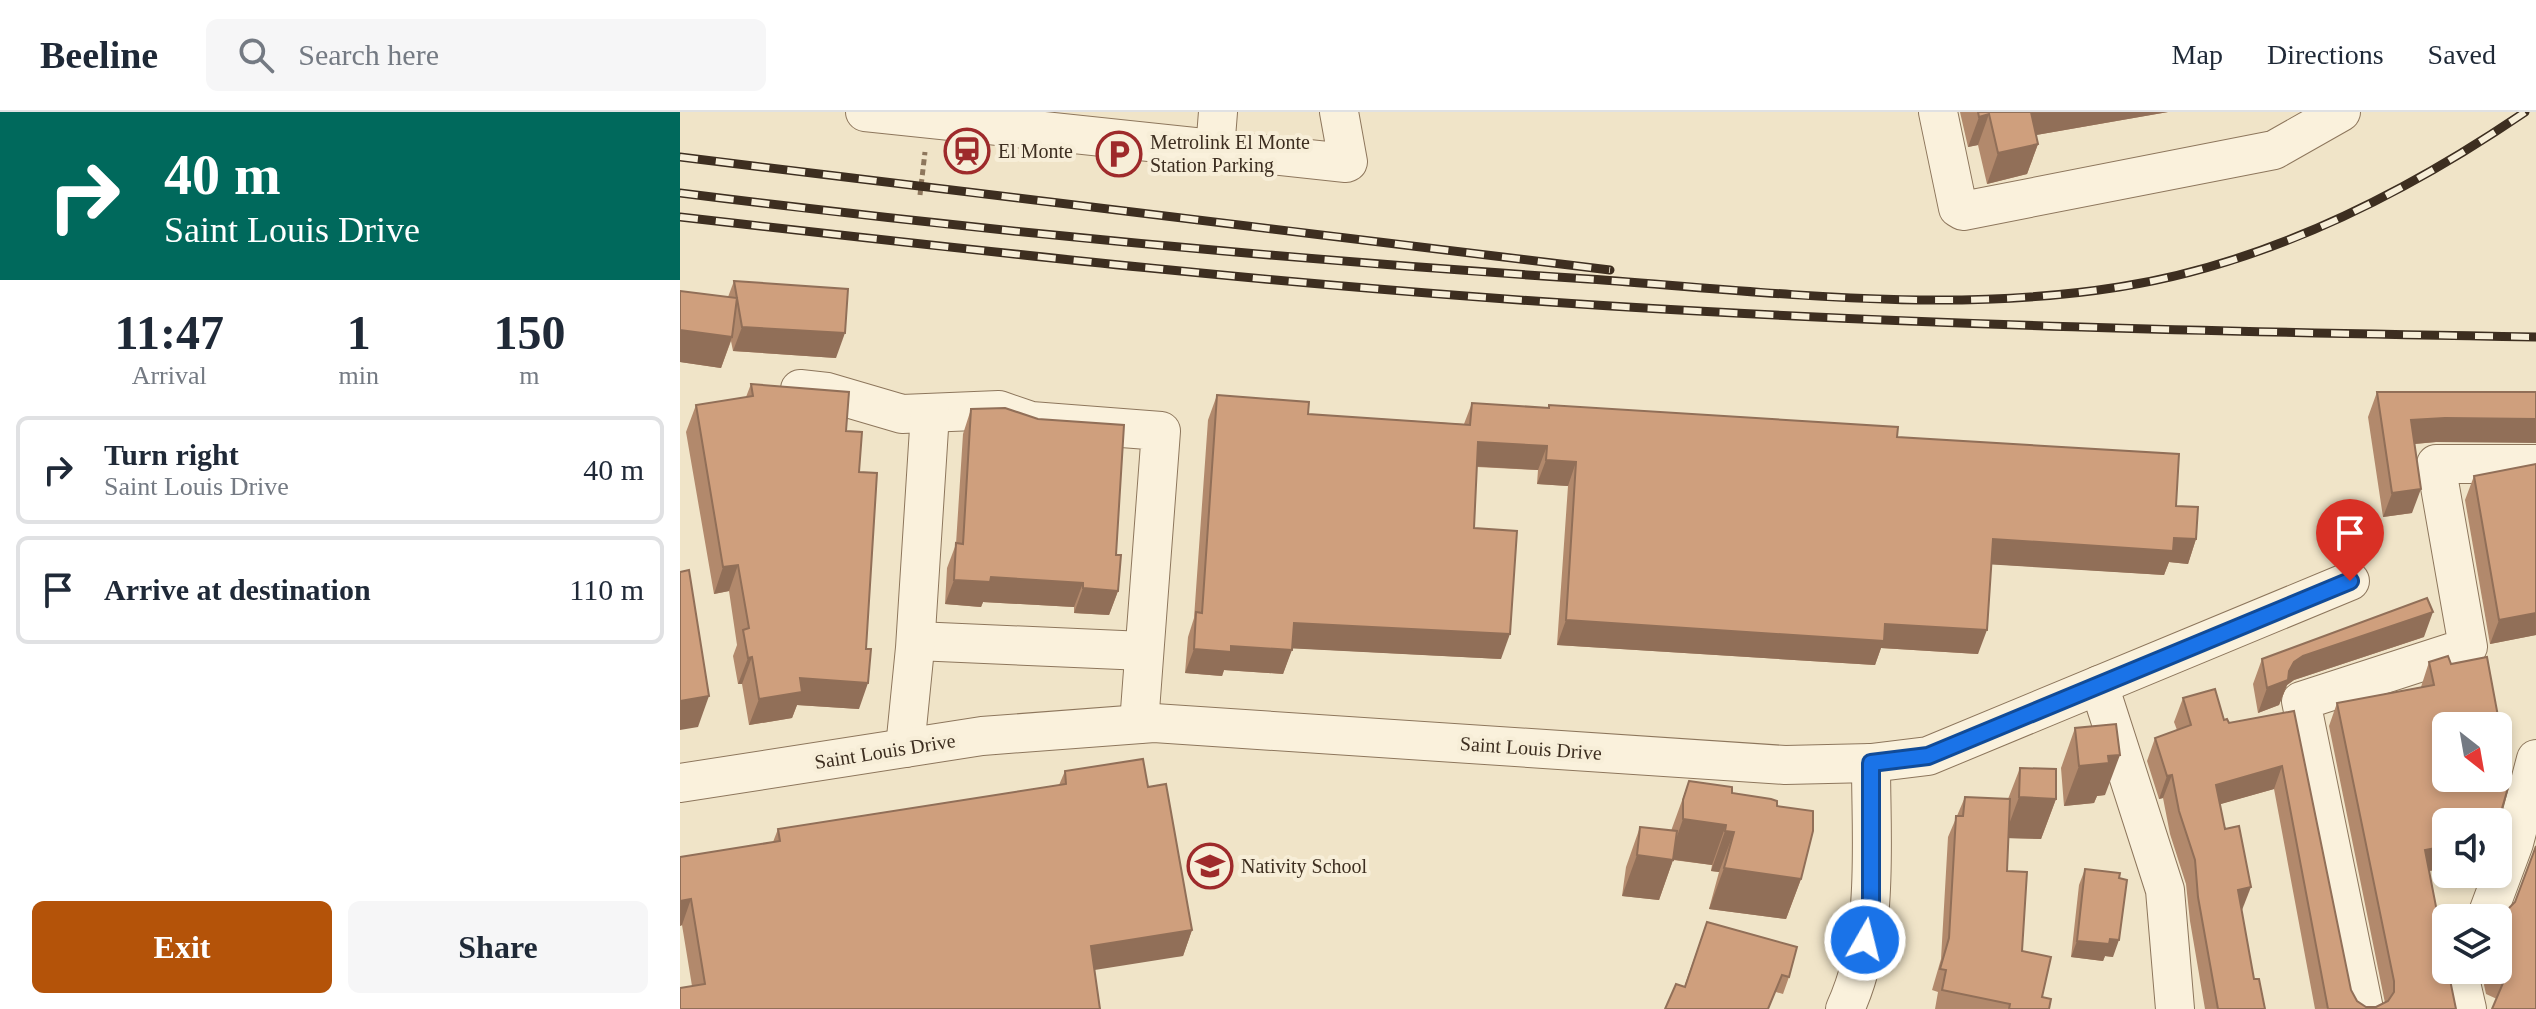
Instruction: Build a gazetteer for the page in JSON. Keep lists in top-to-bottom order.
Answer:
{
  "streets": {
    "street": ["Saint Louis Drive"]
  },
  "places": {
    "station": ["El Monte"],
    "parking": ["Metrolink El Monte Station Parking"],
    "school or university": ["Nativity School"]
  },
  "north": "bottom right",
  "page": {
    "header": "Beeline",
    "search": "Search here",
    "nav": ["Map", "Directions", "Saved"],
    "turn": ["40 m", "Saint Louis Drive"],
    "eta": [
      "11:47",
      "Arrival",
      "1",
      "min",
      "150",
      "m"
    ],
    "list": [
      {
        "name": "Turn right",
        "note": "Saint Louis Drive",
        "value": "40 m"
      },
      {
        "name": "Arrive at destination",
        "value": "110 m"
      }
    ],
    "buttons": ["Exit", "Share"]
  }
}
